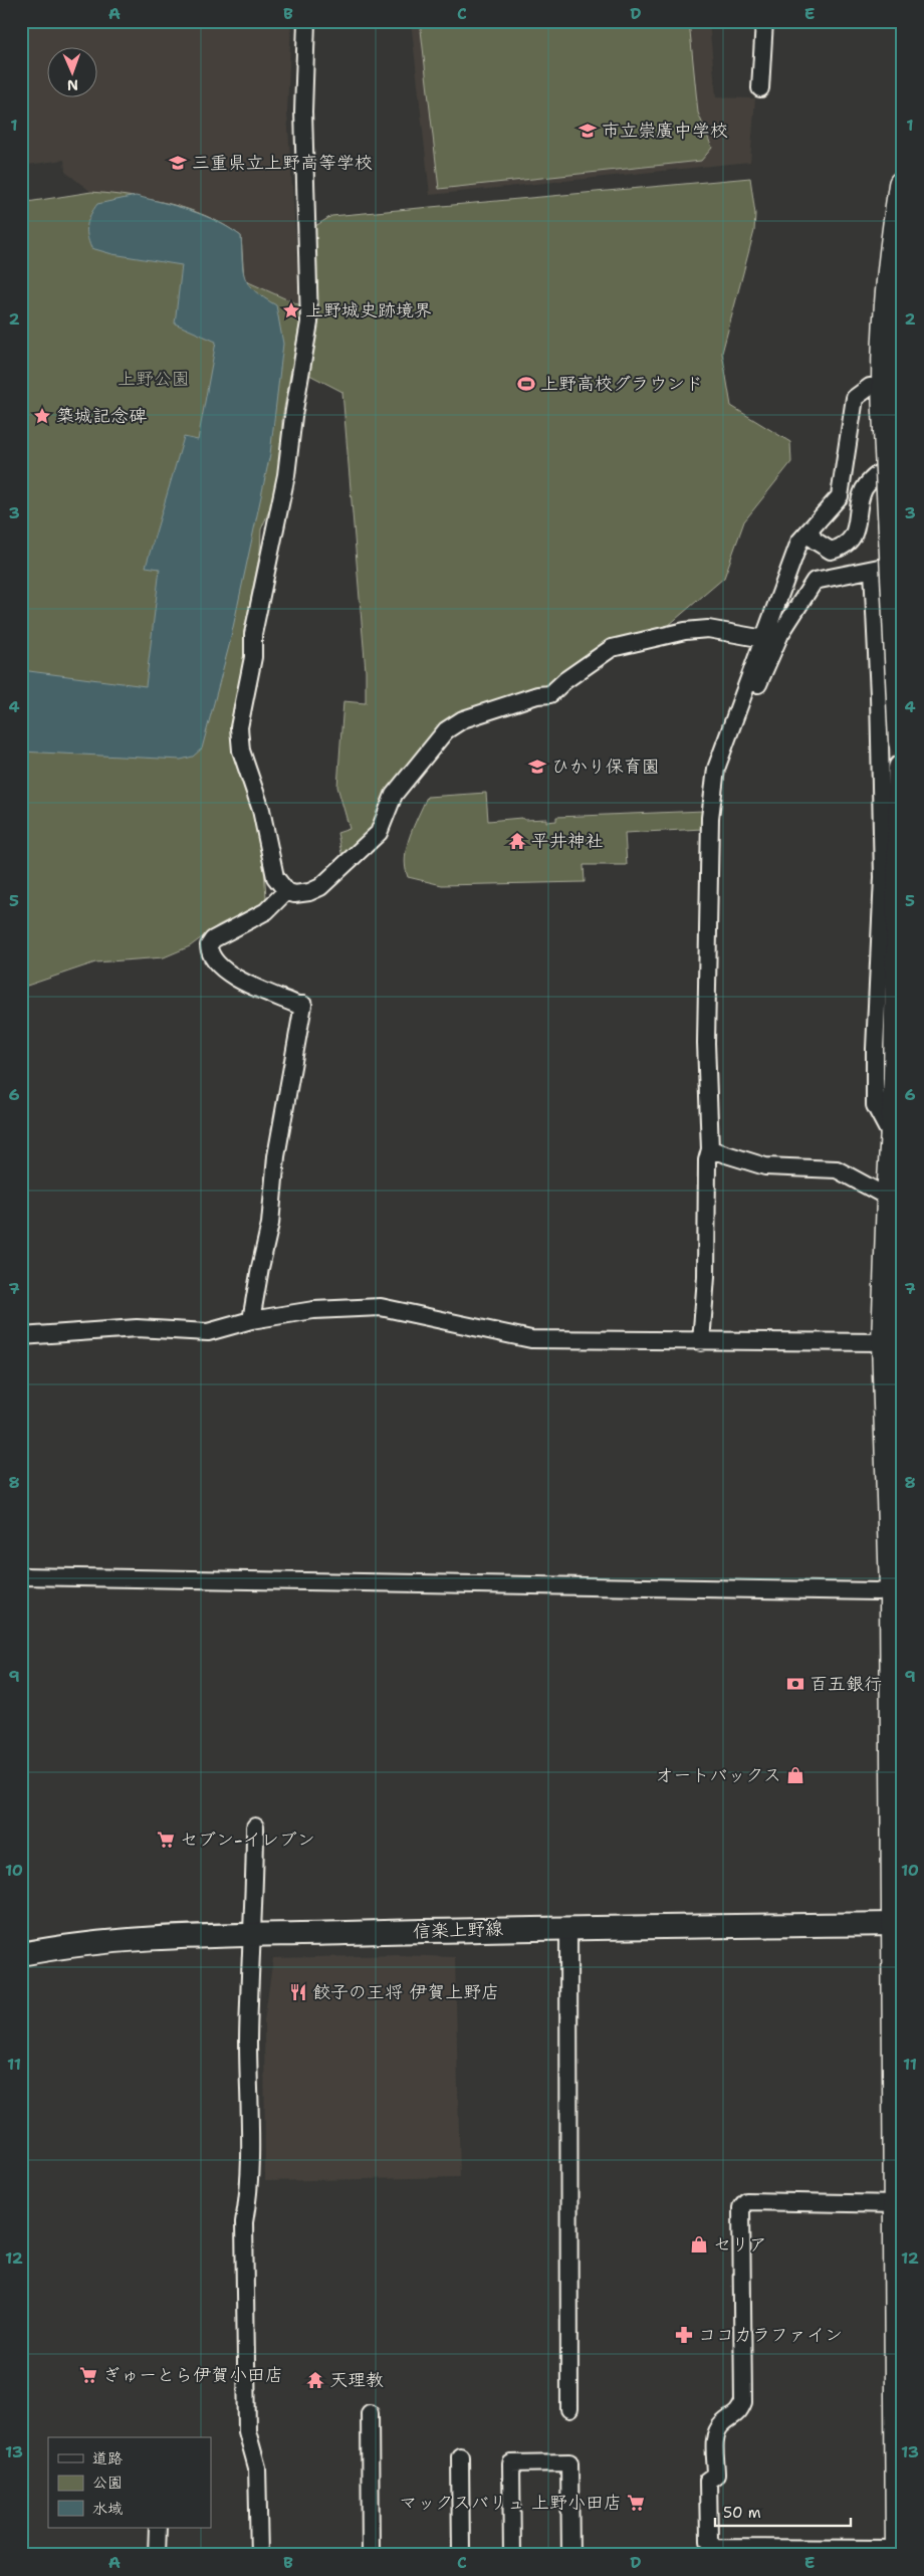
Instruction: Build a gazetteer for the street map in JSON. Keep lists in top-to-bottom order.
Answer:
{
  "streets": {
    "main road": ["信楽上野線"]
  },
  "parks": ["上野公園"],
  "places": {
    "school or university": ["市立崇廣中学校", "三重県立上野高等学校", "ひかり保育園"],
    "place": ["上野城史跡境界", "築城記念碑"],
    "sports": ["上野高校グラウンド"],
    "temple": ["平井神社", "天理教"],
    "bank": ["百五銀行"],
    "shop": ["オートバックス", "セリア"],
    "supermarket": ["セブン-イレブン", "ぎゅーとら伊賀小田店", "マックスバリュ 上野小田店"],
    "restaurant": ["餃子の王将 伊賀上野店"],
    "pharmacy": ["ココカラファイン"]
  },
  "legend": ["道路", "公園", "水域"],
  "scale_bar": "50 m",
  "north": "bottom",
  "grid": {
    "columns": [
      "A",
      "B",
      "C",
      "D",
      "E"
    ],
    "rows": [
      "1",
      "2",
      "3",
      "4",
      "5",
      "6",
      "7",
      "8",
      "9",
      "10",
      "11",
      "12",
      "13"
    ]
  }
}
